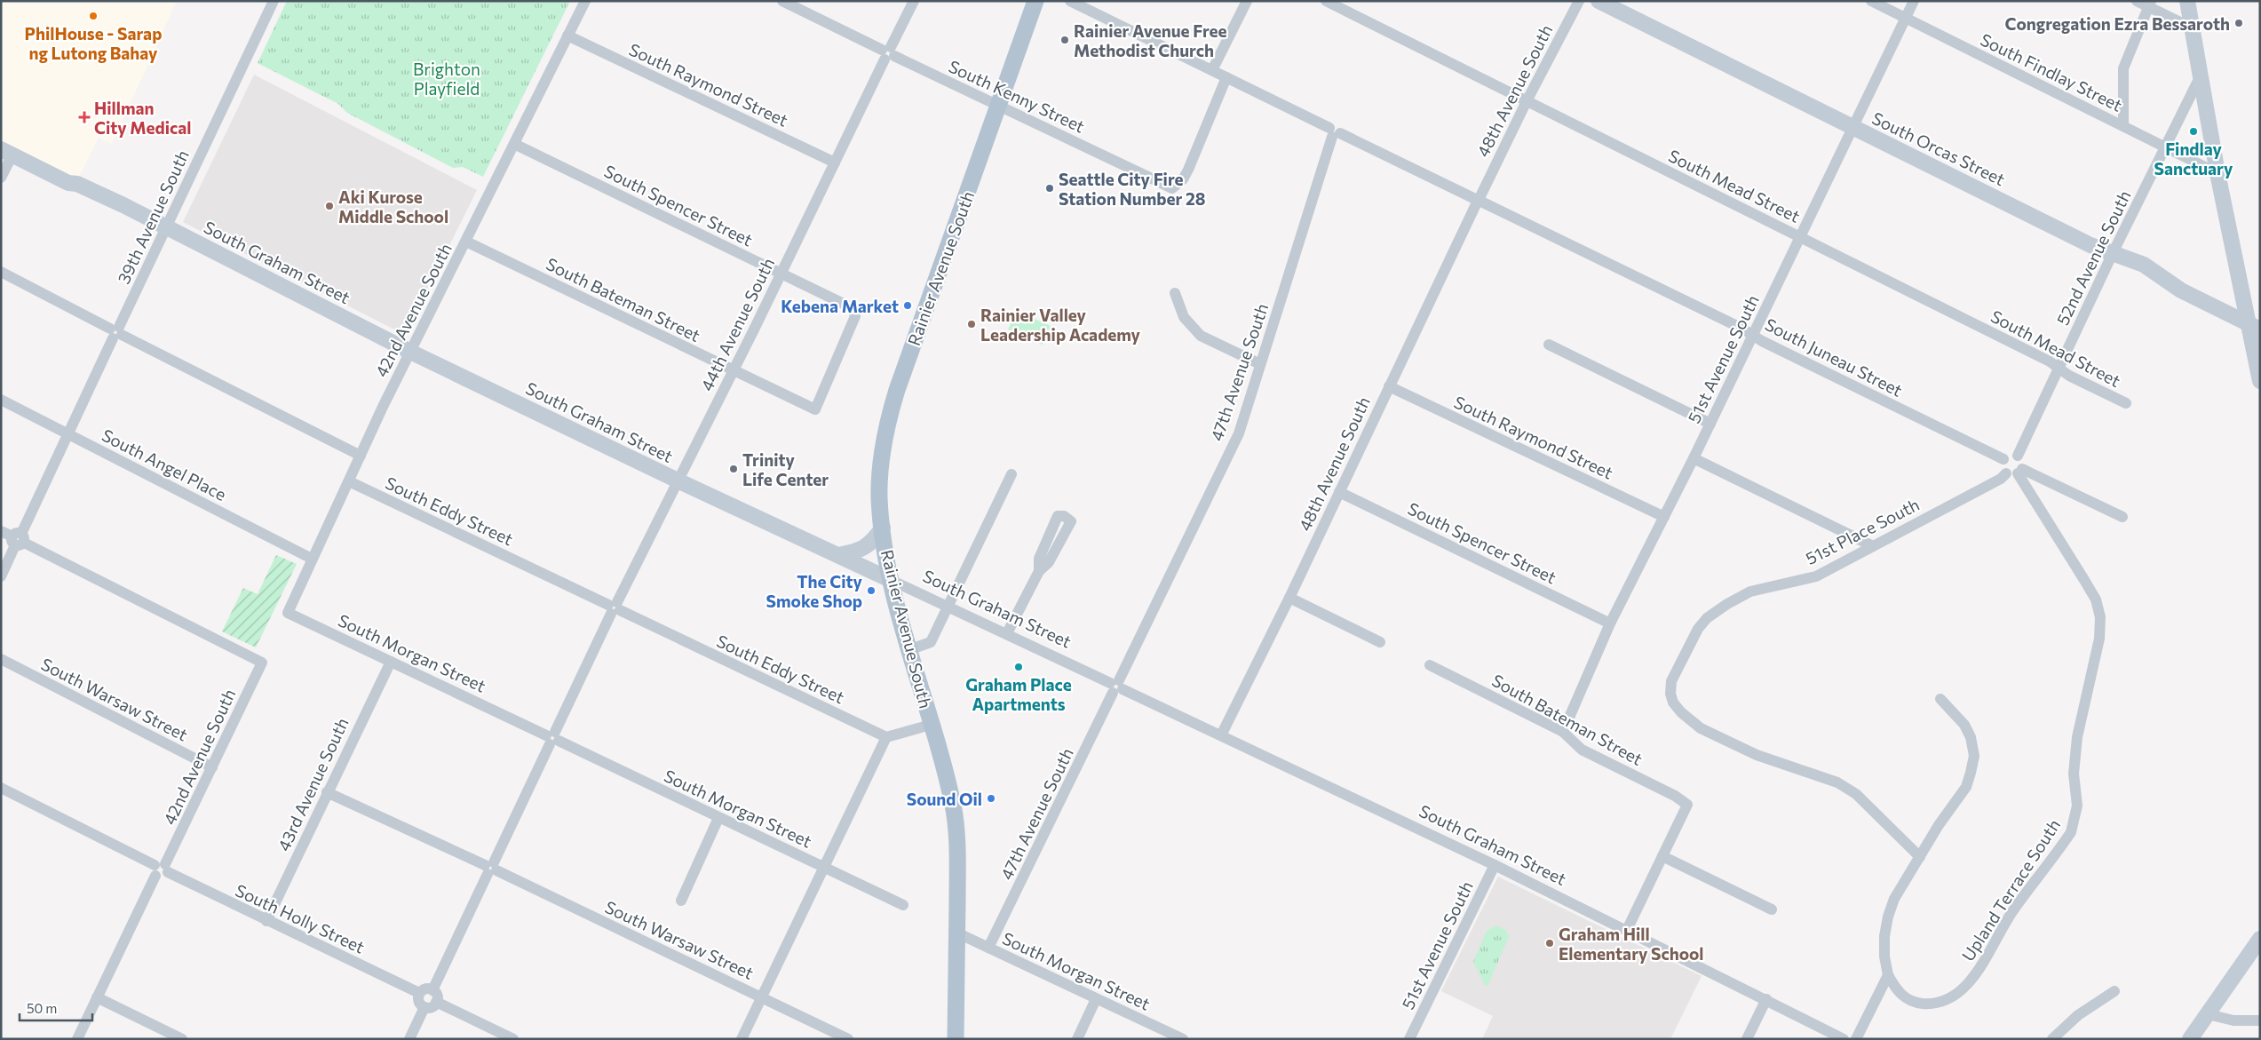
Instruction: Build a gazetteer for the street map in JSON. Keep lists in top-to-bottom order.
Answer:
{
  "streets": {
    "main road": ["Rainier Avenue South"],
    "street": [
      "South Findlay Street",
      "South Raymond Street",
      "48th Avenue South",
      "South Kenny Street",
      "South Orcas Street",
      "South Mead Street",
      "South Spencer Street",
      "39th Avenue South",
      "52nd Avenue South",
      "South Graham Street",
      "South Bateman Street",
      "42nd Avenue South",
      "44th Avenue South",
      "South Juneau Street",
      "51st Avenue South",
      "47th Avenue South",
      "South Angel Place",
      "South Eddy Street",
      "51st Place South",
      "South Morgan Street",
      "South Warsaw Street",
      "43rd Avenue South",
      "Upland Terrace South",
      "South Holly Street"
    ]
  },
  "crossings": [
    ["South Findlay Street", "52nd Avenue South"],
    ["South Findlay Street", "51st Avenue South"],
    ["South Raymond Street", "48th Avenue South"],
    ["South Raymond Street", "42nd Avenue South"],
    ["South Raymond Street", "44th Avenue South"],
    ["South Raymond Street", "51st Avenue South"],
    ["48th Avenue South", "South Mead Street"],
    ["48th Avenue South", "South Spencer Street"],
    ["48th Avenue South", "South Graham Street"],
    ["48th Avenue South", "South Juneau Street"],
    ["South Kenny Street", "Rainier Avenue South"],
    ["South Kenny Street", "44th Avenue South"],
    ["South Kenny Street", "South Juneau Street"],
    ["South Orcas Street", "52nd Avenue South"],
    ["South Orcas Street", "51st Avenue South"],
    ["South Mead Street", "52nd Avenue South"],
    ["South Mead Street", "51st Avenue South"],
    ["South Spencer Street", "South Bateman Street"],
    ["South Spencer Street", "42nd Avenue South"],
    ["South Spencer Street", "44th Avenue South"],
    ["South Spencer Street", "51st Avenue South"],
    ["39th Avenue South", "South Graham Street"],
    ["39th Avenue South", "42nd Avenue South"],
    ["39th Avenue South", "South Angel Place"],
    ["52nd Avenue South", "South Juneau Street"],
    ["52nd Avenue South", "51st Place South"],
    ["52nd Avenue South", "Upland Terrace South"],
    ["South Graham Street", "Rainier Avenue South"],
    ["South Graham Street", "42nd Avenue South"],
    ["South Graham Street", "44th Avenue South"],
    ["South Graham Street", "51st Avenue South"],
    ["South Graham Street", "47th Avenue South"],
    ["Rainier Avenue South", "South Morgan Street"],
    ["South Bateman Street", "42nd Avenue South"],
    ["South Bateman Street", "44th Avenue South"],
    ["South Bateman Street", "51st Avenue South"],
    ["42nd Avenue South", "South Angel Place"],
    ["42nd Avenue South", "South Eddy Street"],
    ["42nd Avenue South", "South Morgan Street"],
    ["42nd Avenue South", "South Warsaw Street"],
    ["42nd Avenue South", "South Holly Street"],
    ["44th Avenue South", "South Eddy Street"],
    ["44th Avenue South", "South Morgan Street"],
    ["44th Avenue South", "South Warsaw Street"],
    ["44th Avenue South", "South Holly Street"],
    ["South Juneau Street", "51st Avenue South"],
    ["South Juneau Street", "47th Avenue South"],
    ["South Juneau Street", "51st Place South"],
    ["South Juneau Street", "Upland Terrace South"],
    ["47th Avenue South", "South Morgan Street"],
    ["51st Place South", "Upland Terrace South"],
    ["South Morgan Street", "43rd Avenue South"],
    ["South Warsaw Street", "43rd Avenue South"],
    ["43rd Avenue South", "South Holly Street"]
  ],
  "parks": ["Brighton Playfield"],
  "places": {
    "other": [
      "PhilHouse - Sarap ng Lutong Bahay",
      "Congregation Ezra Bessaroth",
      "Rainier Avenue Free Methodist Church",
      "Findlay Sanctuary",
      "Seattle City Fire Station Number 28",
      "Aki Kurose Middle School",
      "Kebena Market",
      "Rainier Valley Leadership Academy",
      "Trinity Life Center",
      "The City Smoke Shop",
      "Graham Place Apartments",
      "Sound Oil",
      "Graham Hill Elementary School"
    ],
    "health": ["Hillman City Medical"]
  },
  "scale_bar": "50 m"
}
